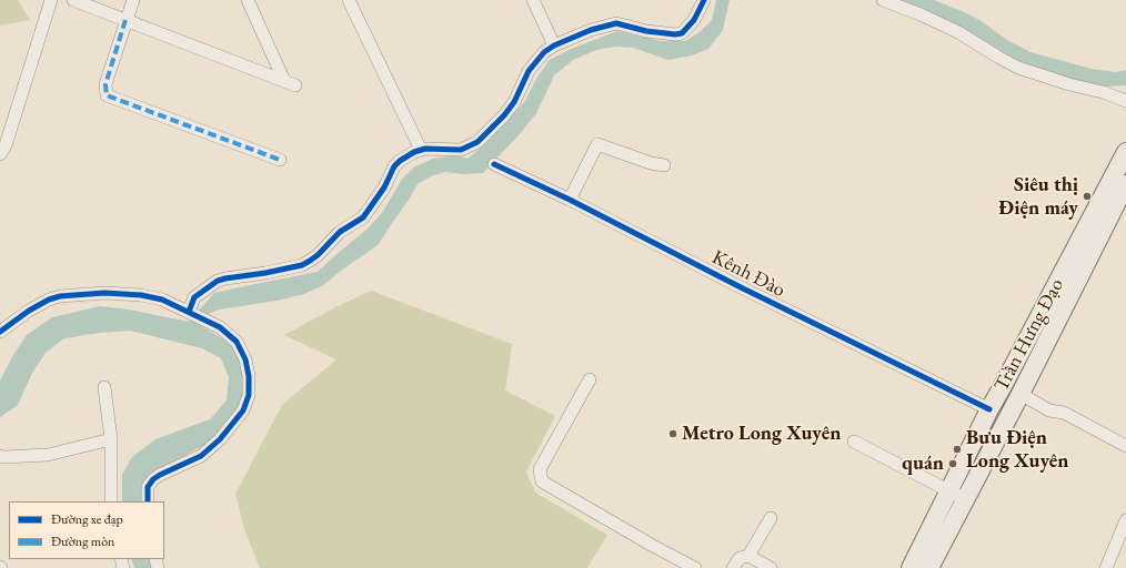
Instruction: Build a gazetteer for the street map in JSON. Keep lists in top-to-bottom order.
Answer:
{
  "streets": {
    "highway": ["Trần Hưng Đạo"],
    "street": ["Kênh Đào"]
  },
  "crossings": [
    ["Kênh Đào", "Trần Hưng Đạo"]
  ],
  "places": [
    "Siêu thị Điện máy",
    "Metro Long Xuyên",
    "Bưu Điện Long Xuyên",
    "quán"
  ],
  "legend": ["Đường xe đạp", "Đường mòn"]
}
